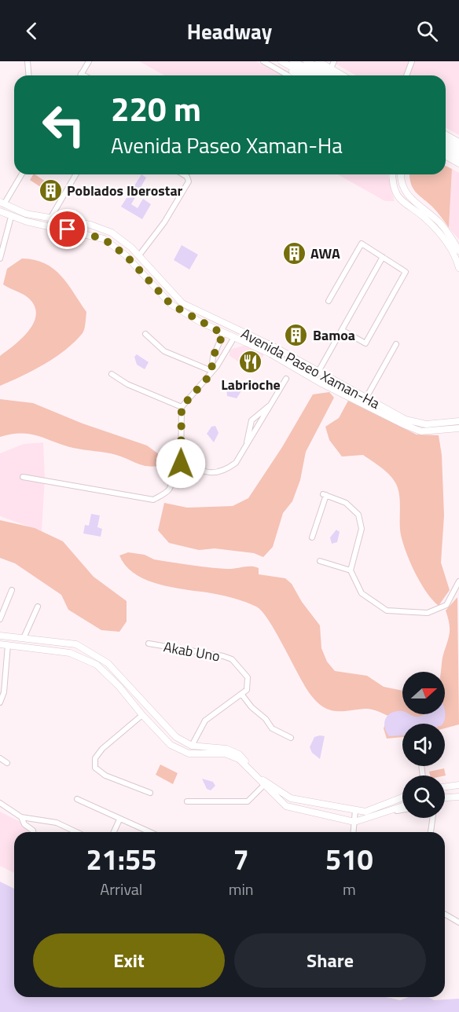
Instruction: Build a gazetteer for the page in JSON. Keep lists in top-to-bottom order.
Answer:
{
  "streets": {
    "main road": ["Avenida Paseo Xaman-Ha"],
    "street": ["Akab Uno"]
  },
  "places": {
    "building": ["Poblados Iberostar", "AWA", "Bamoa"],
    "restaurant": ["Labrioche"]
  },
  "north": "right",
  "page": {
    "header": "Headway",
    "turn": ["220 m", "Avenida Paseo Xaman-Ha"],
    "eta": [
      "21:55",
      "Arrival",
      "7",
      "min",
      "510",
      "m"
    ],
    "buttons": ["Exit", "Share"]
  }
}
